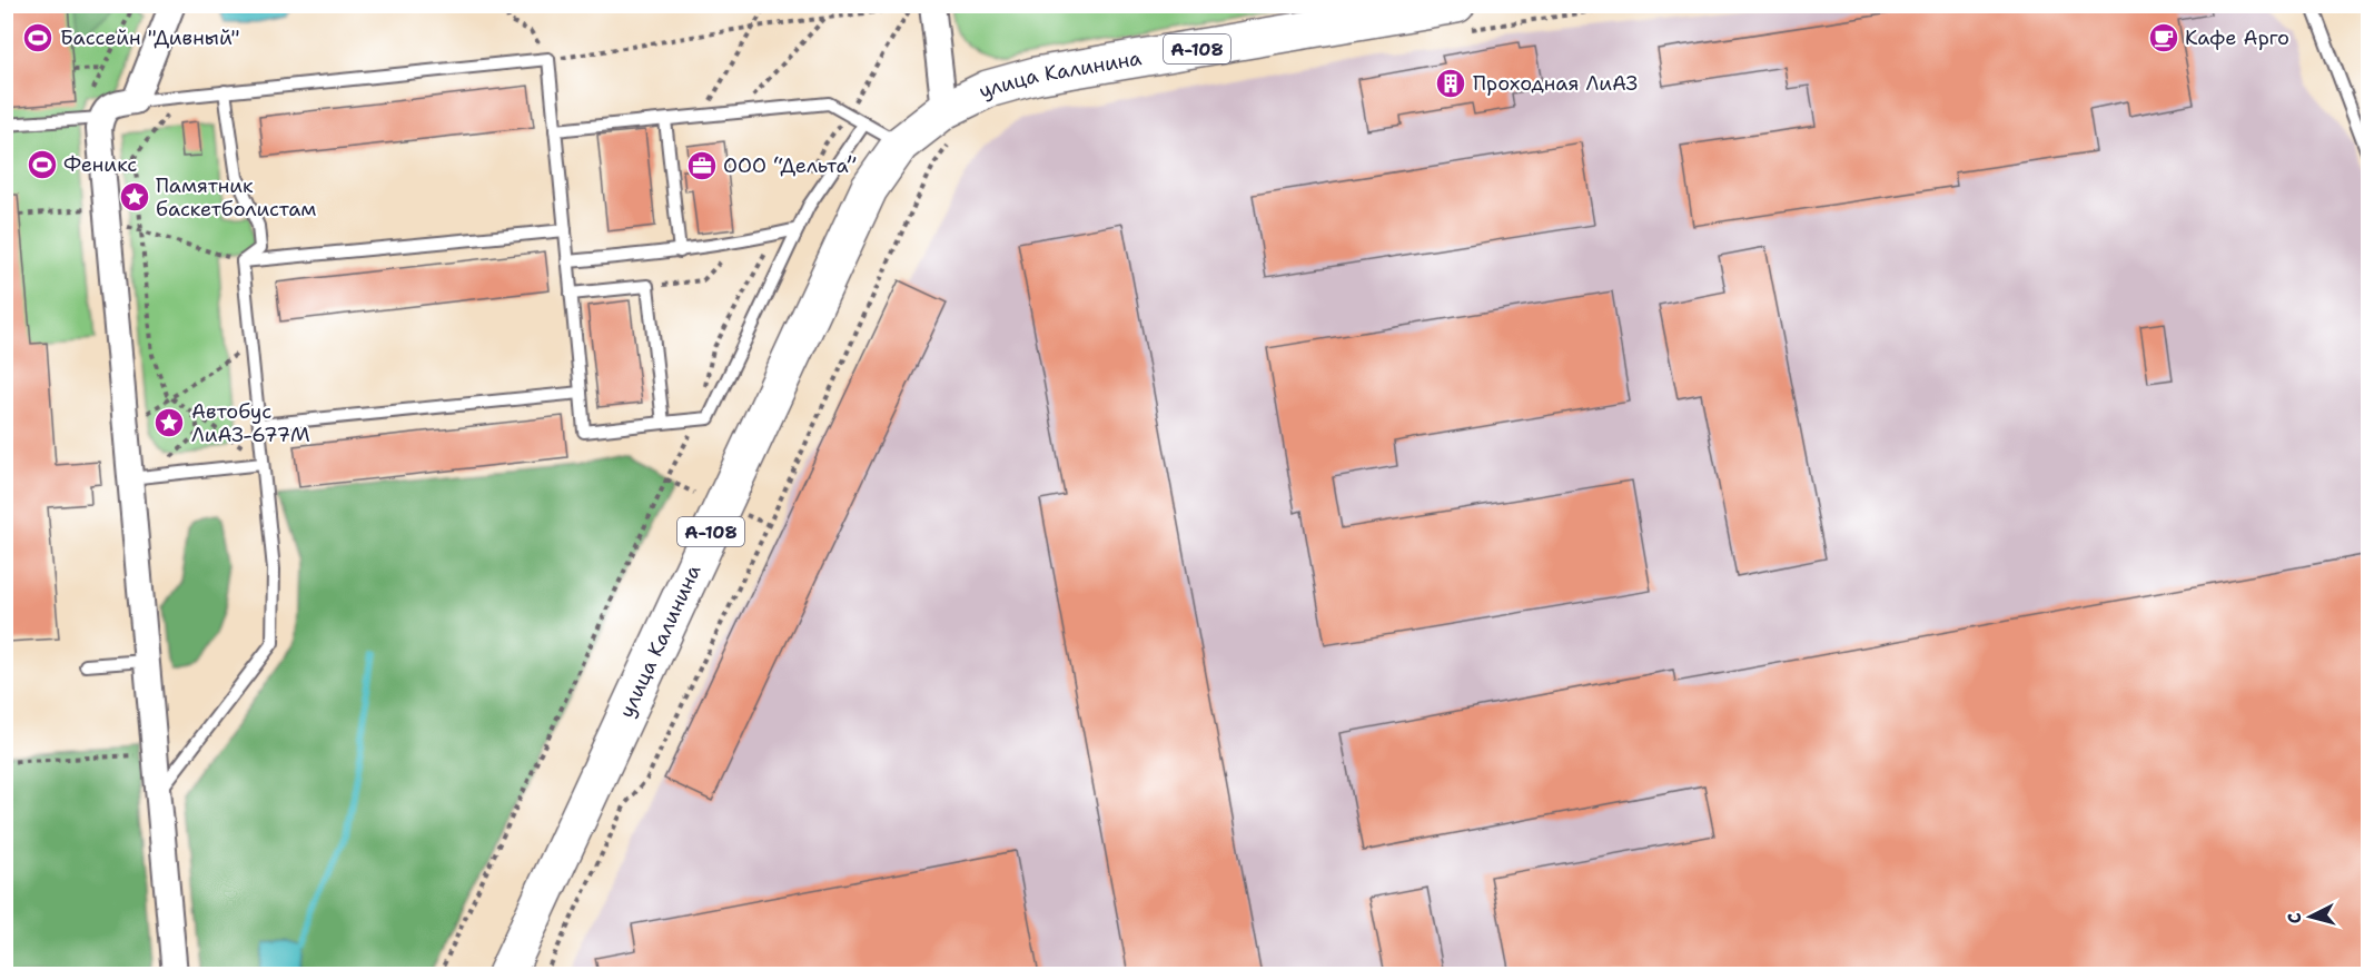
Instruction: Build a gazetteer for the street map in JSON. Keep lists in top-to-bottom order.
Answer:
{
  "streets": {
    "highway": ["А-108", "улица Калинина"]
  },
  "places": {
    "sports": ["Бассейн \"Дивный\"", "Феникс"],
    "cafe": ["Кафе Арго"],
    "building": ["Проходная ЛиАЗ"],
    "office": ["ООО “Дельта”"],
    "place": ["Памятник баскетболистам", "Автобус ЛиАЗ-677М"]
  },
  "north": "left"
}
